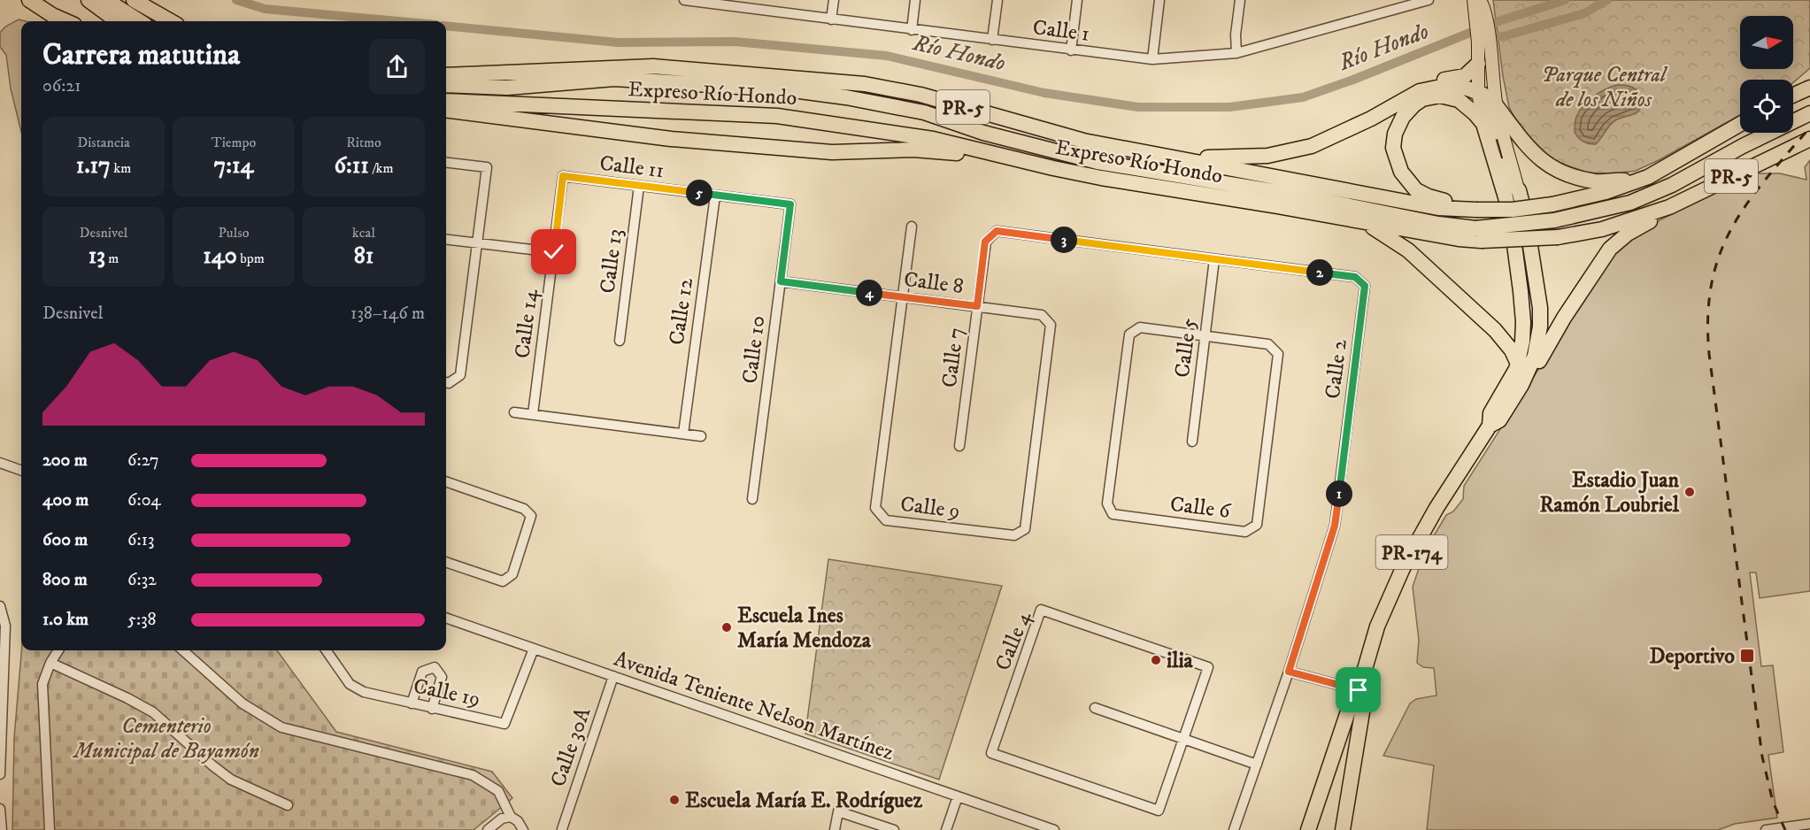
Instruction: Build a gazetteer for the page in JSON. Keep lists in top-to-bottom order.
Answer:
{
  "streets": {
    "highway": ["Expreso Río Hondo", "PR-5", "PR-174"],
    "street": [
      "Calle 1",
      "Calle 11",
      "Calle 13",
      "Calle 8",
      "Calle 12",
      "Calle 14",
      "Calle 5",
      "Calle 10",
      "Calle 7",
      "Calle 2",
      "Calle 9",
      "Calle 6",
      "Calle 4",
      "Calle 19",
      "Avenida Teniente Nelson Martínez",
      "Calle 30A"
    ]
  },
  "crossings": [
    ["Calle 11", "Calle 13"],
    ["Calle 11", "Calle 12"],
    ["Calle 11", "Calle 14"],
    ["Calle 11", "Calle 10"],
    ["Calle 8", "Calle 10"],
    ["Calle 8", "Calle 7"],
    ["Calle 8", "Calle 9"],
    ["Calle 5", "Calle 2"],
    ["Calle 5", "Calle 6"],
    ["Calle 7", "Calle 2"],
    ["Calle 19", "Avenida Teniente Nelson Martínez"],
    ["Avenida Teniente Nelson Martínez", "Calle 30A"]
  ],
  "water": ["Río Hondo"],
  "parks": ["Parque Central de los Niños", "Cementerio Municipal de Bayamón"],
  "places": {
    "other": [
      "Estadio Juan Ramón Loubriel",
      "Escuela Ines María Mendoza",
      "ilia",
      "Escuela María E. Rodríguez"
    ],
    "transit": ["Deportivo"]
  },
  "north": "right",
  "page": {
    "heading": ["Carrera matutina", "06:21"],
    "stats": [
      ["Distancia", "1.17 km"],
      ["Tiempo", "7:14"],
      ["Ritmo", "6:11 /km"],
      ["Desnivel", "13 m"],
      ["Pulso", "140 bpm"],
      ["kcal", "81"]
    ],
    "pins": [
      "5",
      "3",
      "2",
      "4",
      "1"
    ],
    "chart": ["Desnivel", "138–146 m"],
    "list": [
      {
        "name": "200 m",
        "note": "6:27"
      },
      {
        "name": "400 m",
        "note": "6:04"
      },
      {
        "name": "600 m",
        "note": "6:13"
      },
      {
        "name": "800 m",
        "note": "6:32"
      },
      {
        "name": "1.0 km",
        "note": "5:38"
      }
    ]
  }
}
